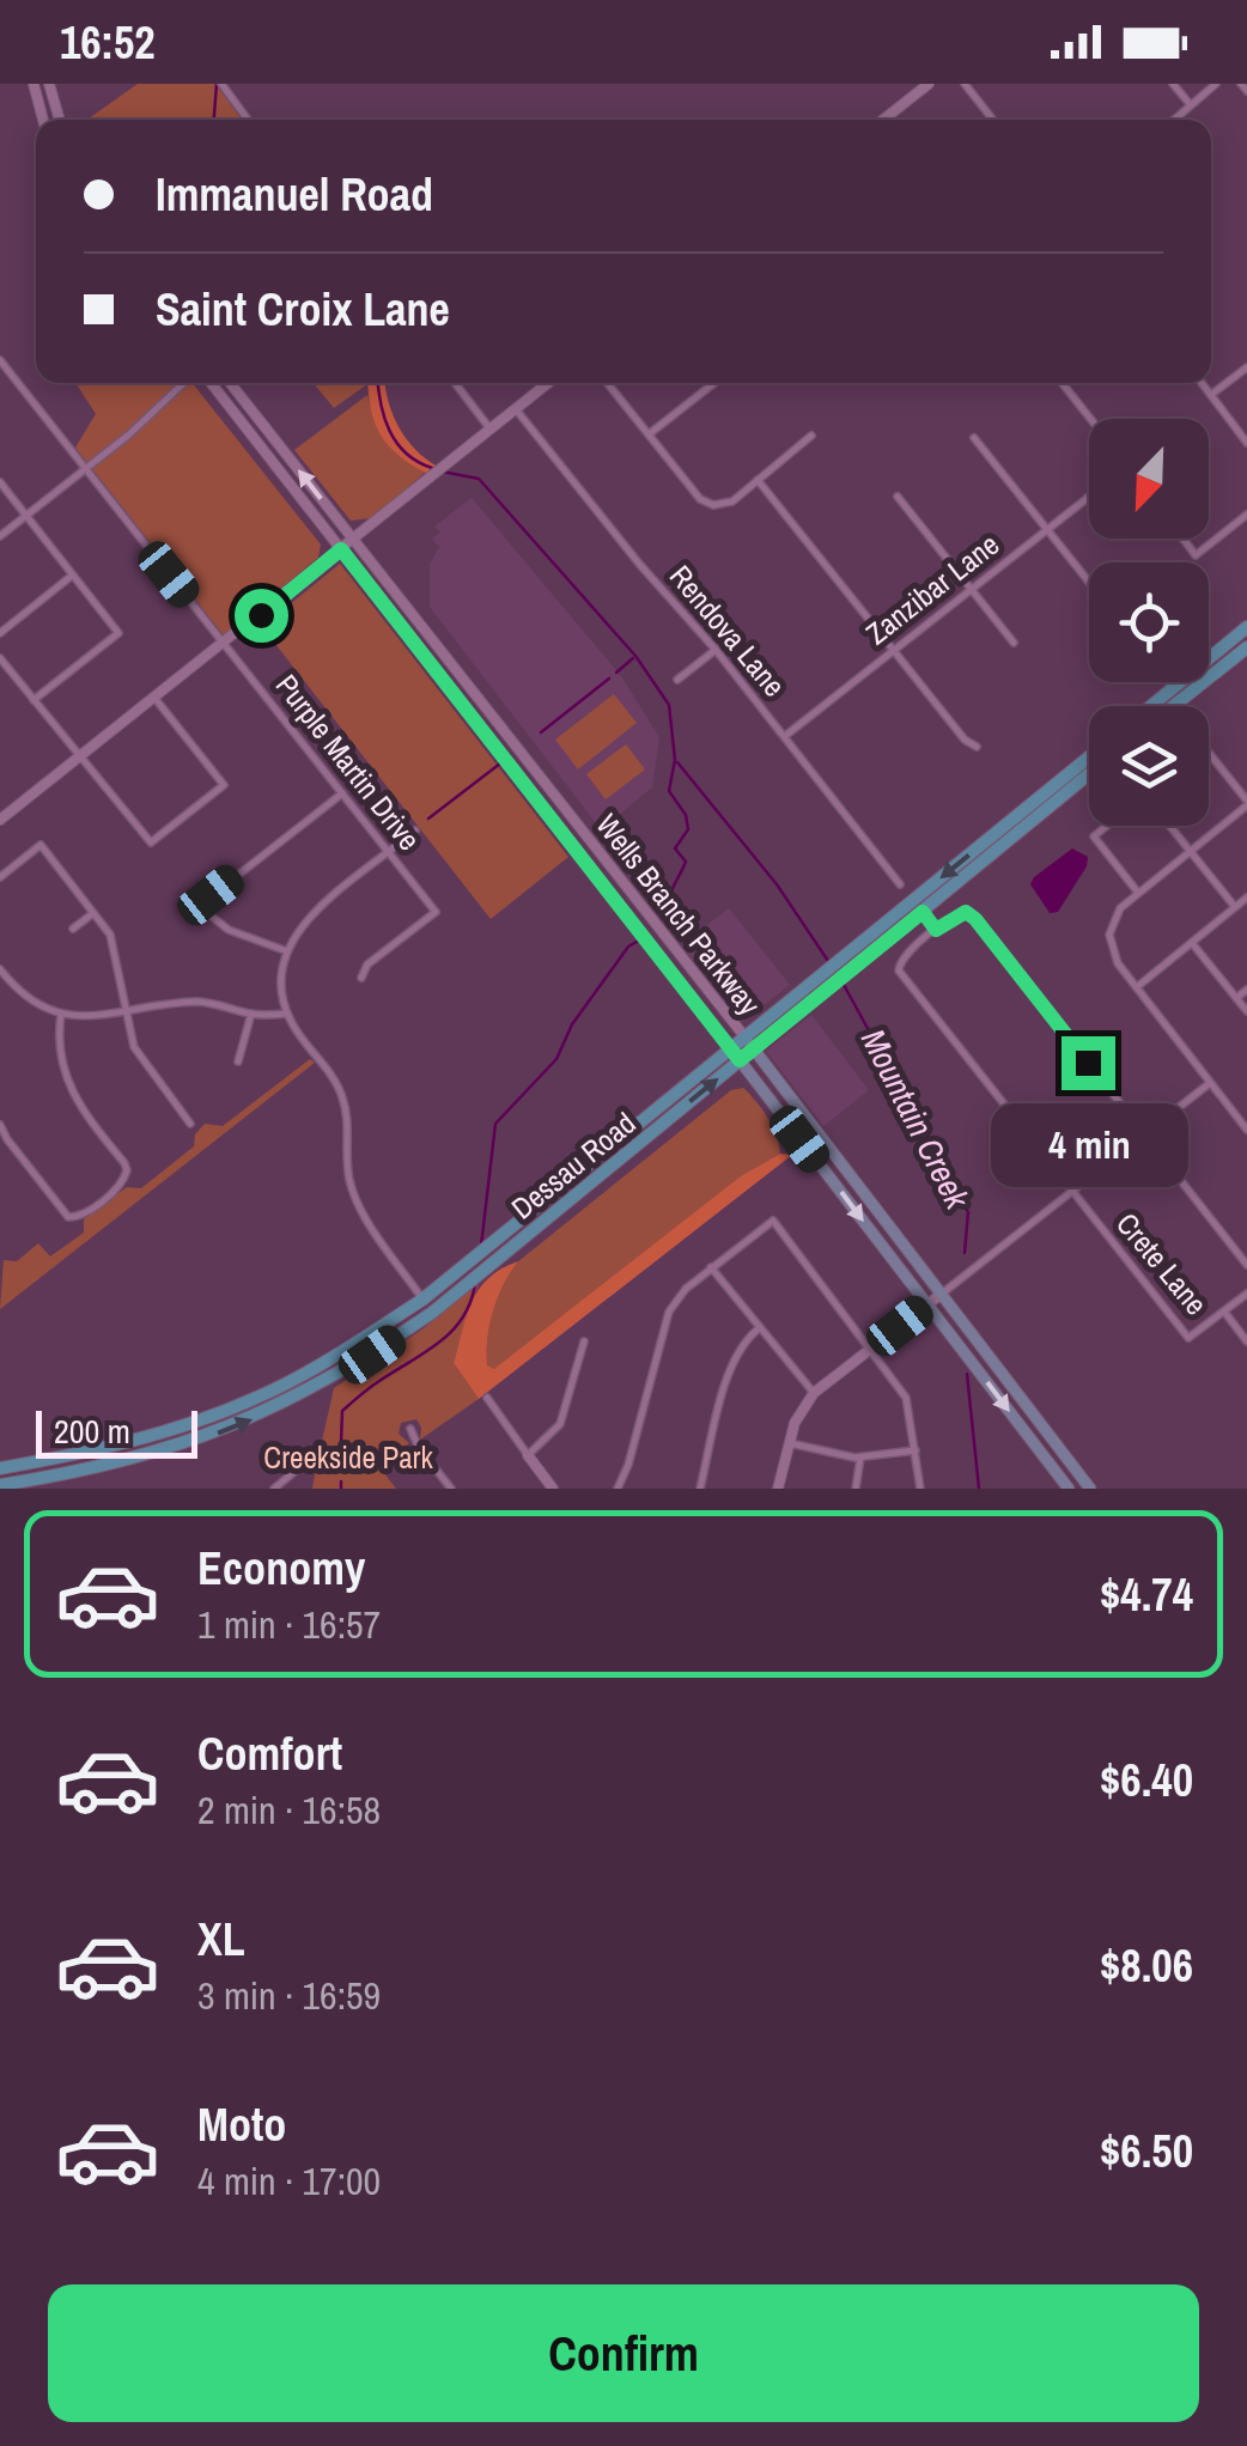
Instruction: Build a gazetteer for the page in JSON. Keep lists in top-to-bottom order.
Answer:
{
  "streets": {
    "main road": ["Wells Branch Parkway", "Dessau Road"],
    "street": [
      "Zanzibar Lane",
      "Rendova Lane",
      "Purple Martin Drive",
      "Crete Lane"
    ]
  },
  "crossings": [
    ["Zanzibar Lane", "Rendova Lane"],
    ["Wells Branch Parkway", "Dessau Road"]
  ],
  "water": ["Mountain Creek"],
  "parks": ["Creekside Park"],
  "scale_bar": "200 m",
  "north": "bottom left",
  "page": {
    "status": "16:52",
    "banner": ["Immanuel Road", "Saint Croix Lane"],
    "bubble": "4 min",
    "scale": "200 m",
    "list": [
      {
        "name": "Economy",
        "note": "1 min · 16:57",
        "value": "$4.74"
      },
      {
        "name": "Comfort",
        "note": "2 min · 16:58",
        "value": "$6.40"
      },
      {
        "name": "XL",
        "note": "3 min · 16:59",
        "value": "$8.06"
      },
      {
        "name": "Moto",
        "note": "4 min · 17:00",
        "value": "$6.50"
      }
    ],
    "buttons": "Confirm"
  }
}
